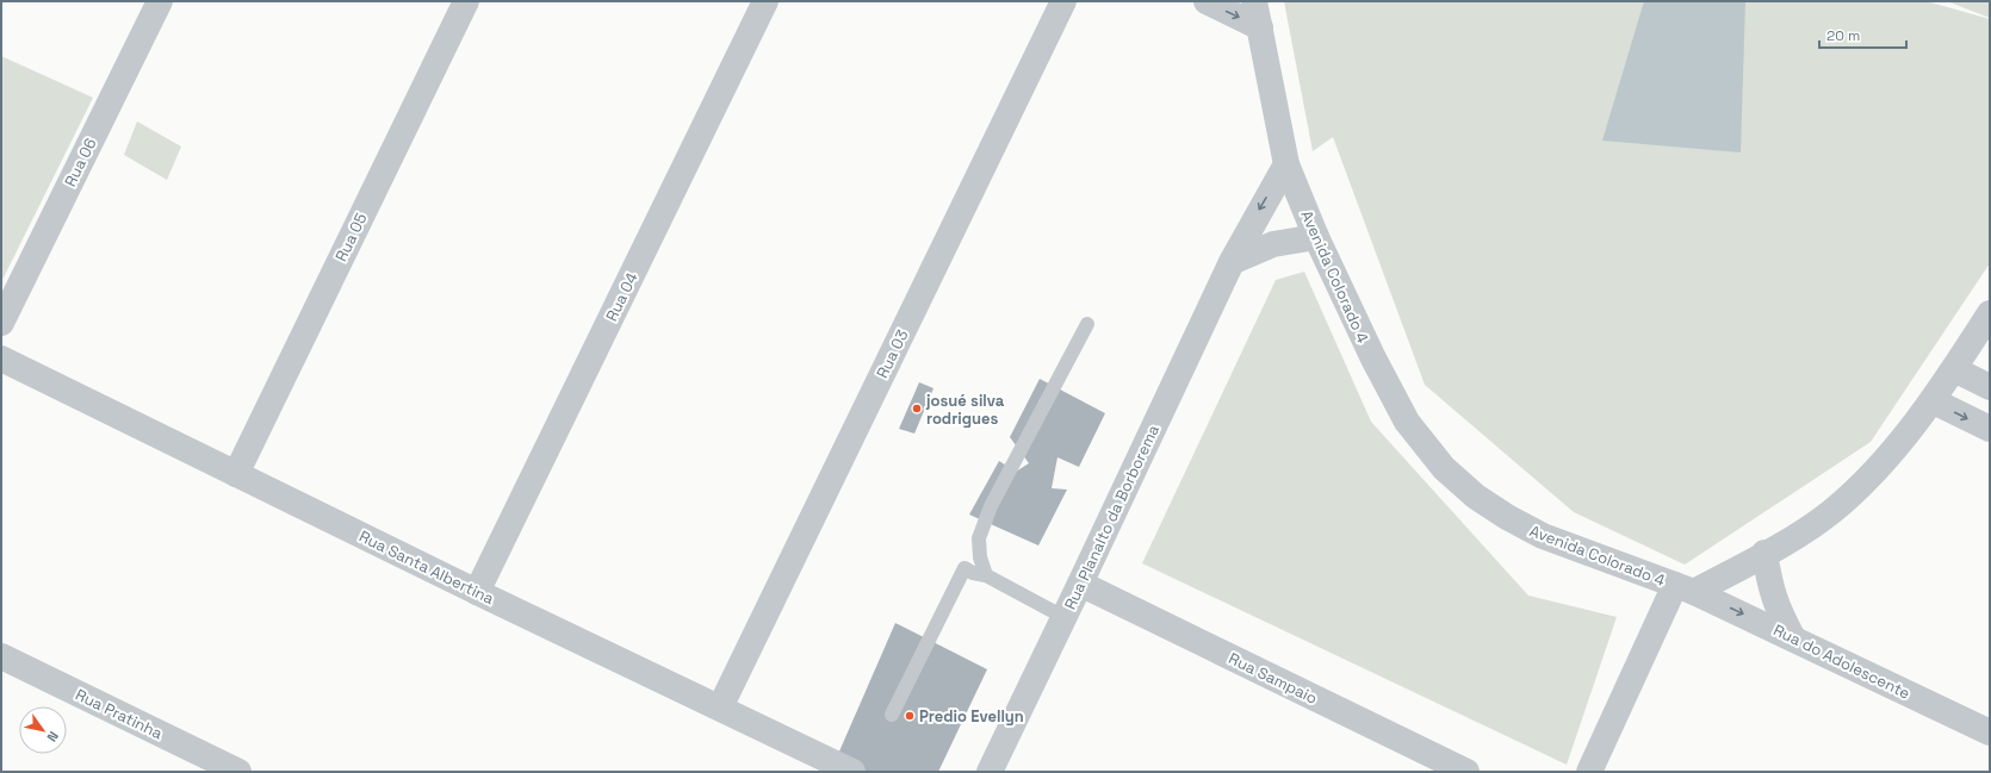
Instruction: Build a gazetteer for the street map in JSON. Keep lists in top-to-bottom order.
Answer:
{
  "streets": {
    "street": [
      "Rua 06",
      "Rua 05",
      "Avenida Colorado 4",
      "Rua 04",
      "Rua 03",
      "Rua Planalto da Borborema",
      "Rua Santa Albertina",
      "Rua do Adolescente",
      "Rua Sampaio",
      "Rua Pratinha"
    ]
  },
  "crossings": [
    ["Rua 05", "Rua Santa Albertina"],
    ["Avenida Colorado 4", "Rua Planalto da Borborema"],
    ["Avenida Colorado 4", "Rua do Adolescente"],
    ["Rua 04", "Rua Santa Albertina"],
    ["Rua 03", "Rua Santa Albertina"],
    ["Rua Planalto da Borborema", "Rua Sampaio"]
  ],
  "one_way": ["Rua do Adolescente"],
  "places": ["josué silva rodrigues", "Predio Evellyn"],
  "scale_bar": "20 m",
  "north": "bottom right"
}
